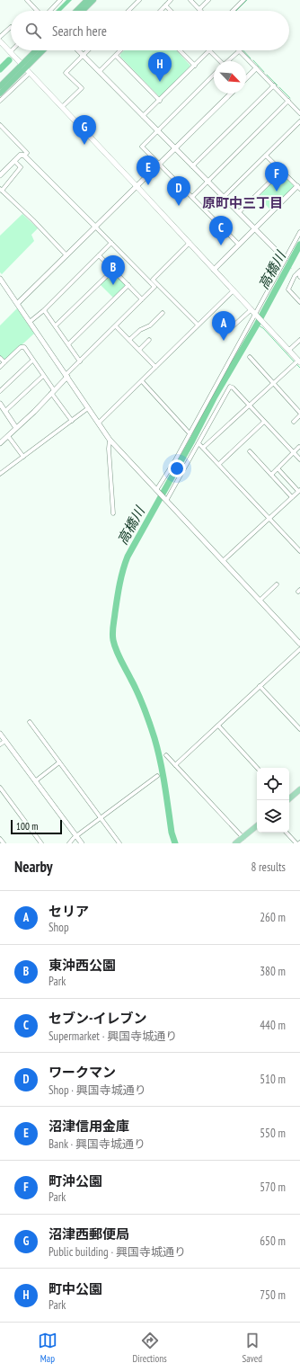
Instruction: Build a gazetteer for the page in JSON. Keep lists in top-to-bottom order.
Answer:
{
  "districts": ["原町中三丁目"],
  "water": ["高橋川"],
  "scale_bar": "100 m",
  "north": "bottom right",
  "page": {
    "search": "Search here",
    "pins": [
      "H",
      "G",
      "E",
      "F",
      "D",
      "C",
      "B",
      "A"
    ],
    "scale": "100 m",
    "heading": ["Nearby", "8 results"],
    "list": [
      {
        "mark": "A",
        "name": "セリア",
        "note": "Shop",
        "value": "260 m"
      },
      {
        "mark": "B",
        "name": "東沖西公園",
        "note": "Park",
        "value": "380 m"
      },
      {
        "mark": "C",
        "name": "セブン-イレブン",
        "note": "Supermarket · 興国寺城通り",
        "value": "440 m"
      },
      {
        "mark": "D",
        "name": "ワークマン",
        "note": "Shop · 興国寺城通り",
        "value": "510 m"
      },
      {
        "mark": "E",
        "name": "沼津信用金庫",
        "note": "Bank · 興国寺城通り",
        "value": "550 m"
      },
      {
        "mark": "F",
        "name": "町沖公園",
        "note": "Park",
        "value": "570 m"
      },
      {
        "mark": "G",
        "name": "沼津西郵便局",
        "note": "Public building · 興国寺城通り",
        "value": "650 m"
      },
      {
        "mark": "H",
        "name": "町中公園",
        "note": "Park",
        "value": "750 m"
      }
    ],
    "nav": ["Map", "Directions", "Saved"]
  }
}
